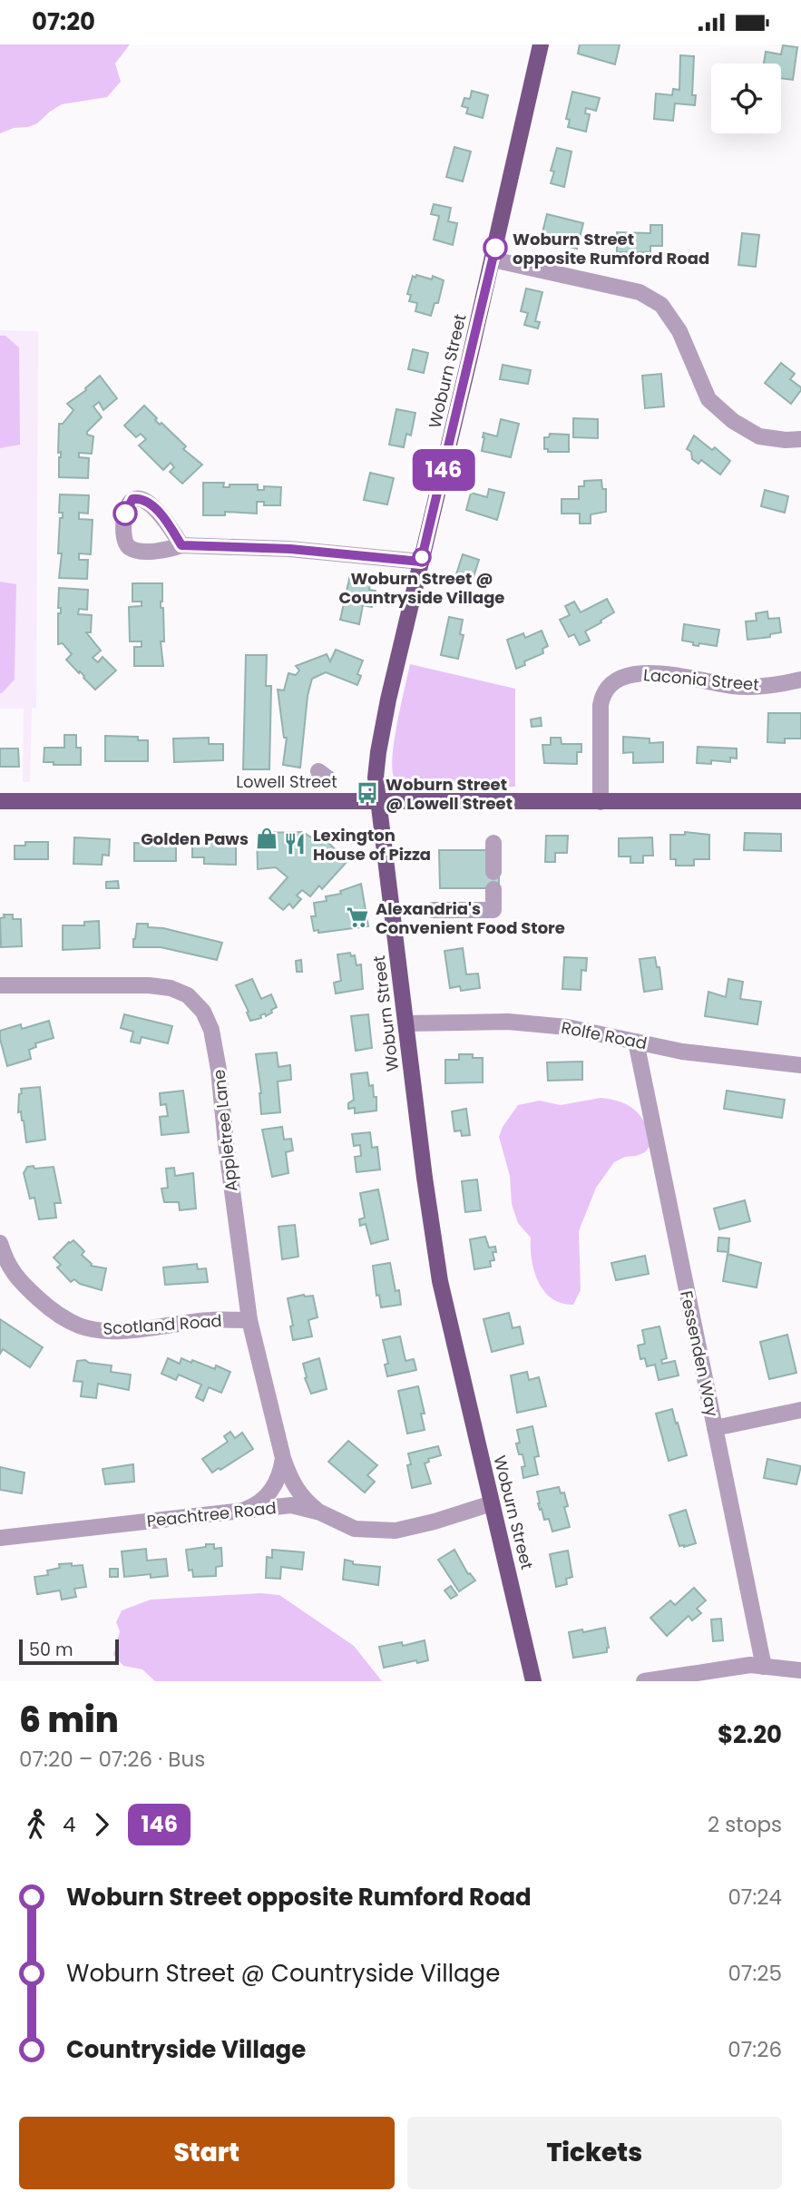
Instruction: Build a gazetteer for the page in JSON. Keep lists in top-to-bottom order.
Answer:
{
  "streets": {
    "main road": ["Woburn Street", "Lowell Street"],
    "street": [
      "Laconia Street",
      "Rolfe Road",
      "Appletree Lane",
      "Scotland Road",
      "Fessenden Way",
      "Peachtree Road"
    ]
  },
  "crossings": [
    ["Woburn Street", "Lowell Street"],
    ["Woburn Street", "Rolfe Road"],
    ["Woburn Street", "Peachtree Road"],
    ["Laconia Street", "Lowell Street"],
    ["Rolfe Road", "Fessenden Way"],
    ["Appletree Lane", "Scotland Road"],
    ["Appletree Lane", "Peachtree Road"]
  ],
  "places": {
    "other": ["Woburn Street opposite Rumford Road", "Woburn Street @ Countryside Village"],
    "bus stop": ["Woburn Street @ Lowell Street"],
    "shop": ["Golden Paws"],
    "restaurant": ["Lexington House of Pizza"],
    "supermarket": ["Alexandria's Convenient Food Store"]
  },
  "lines": ["bus line 146"],
  "scale_bar": "50 m",
  "page": {
    "status": "07:20",
    "on_map": "146",
    "scale": "50 m",
    "heading": ["6 min", "07:20 – 07:26 · Bus", "$2.20"],
    "legs": ["4", "146", "2 stops"],
    "list": [
      {
        "name": "Woburn Street opposite Rumford Road",
        "value": "07:24"
      },
      {
        "name": "Woburn Street @ Countryside Village",
        "value": "07:25"
      },
      {
        "name": "Countryside Village",
        "value": "07:26"
      }
    ],
    "buttons": ["Start", "Tickets"]
  }
}
